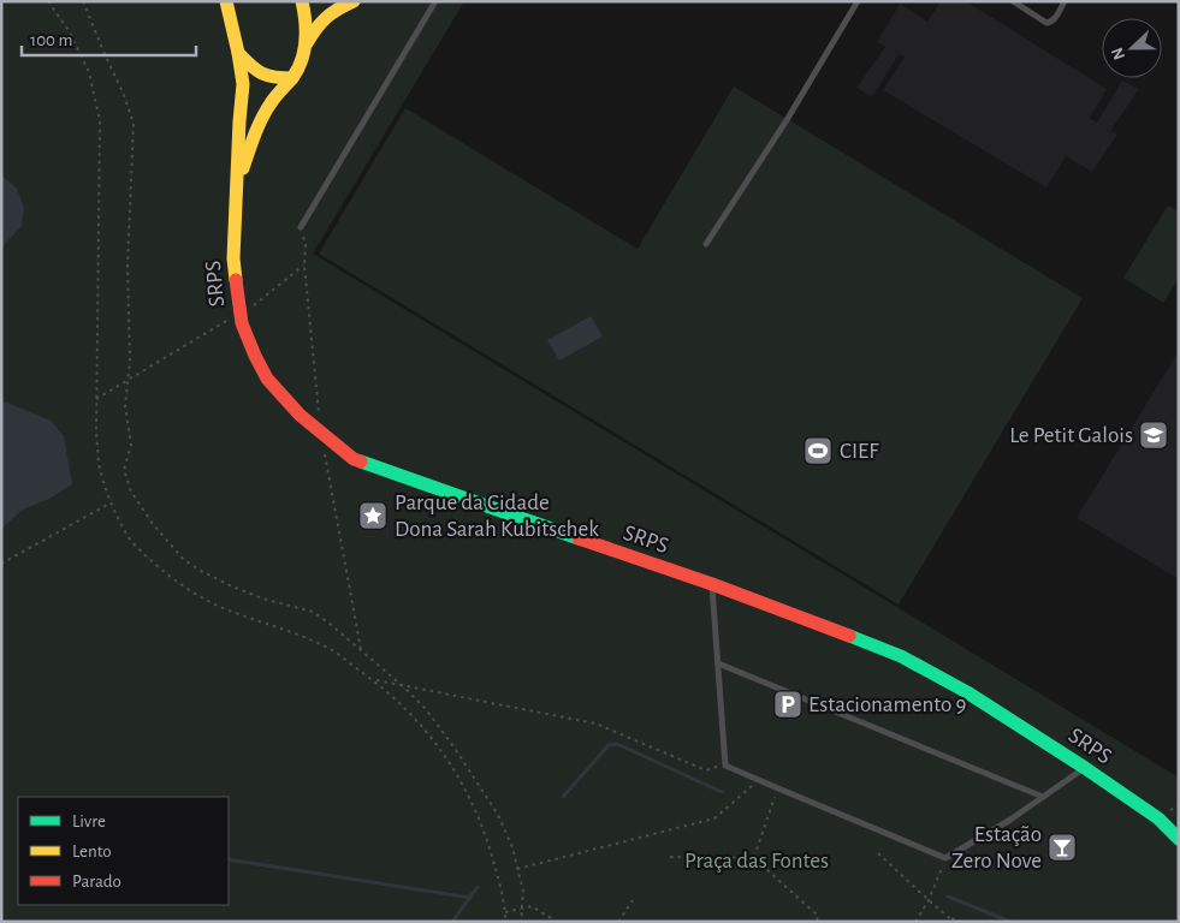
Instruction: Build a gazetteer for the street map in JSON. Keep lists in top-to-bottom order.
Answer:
{
  "streets": {
    "main road": ["SRPS"]
  },
  "parks": ["Praça das Fontes"],
  "places": {
    "school or university": ["Le Petit Galois"],
    "sports": ["CIEF"],
    "place": ["Parque da Cidade Dona Sarah Kubitschek"],
    "parking": ["Estacionamento 9"],
    "bar": ["Estação Zero Nove"]
  },
  "legend": ["Livre", "Lento", "Parado"],
  "scale_bar": "100 m",
  "north": "left"
}
